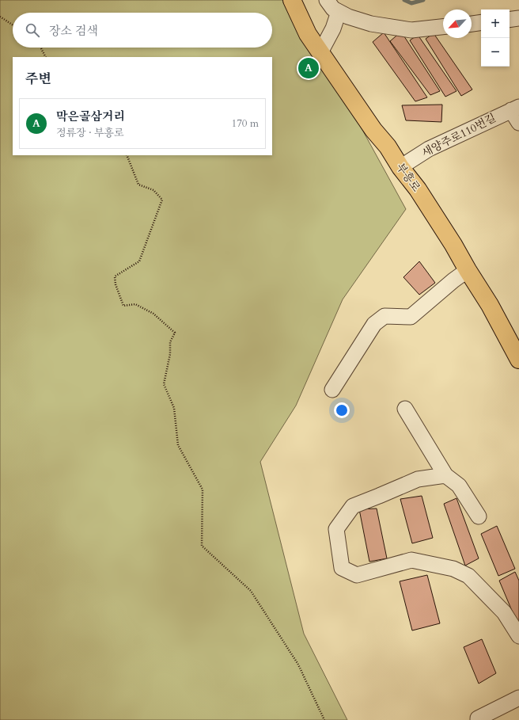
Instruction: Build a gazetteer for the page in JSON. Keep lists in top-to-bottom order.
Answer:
{
  "streets": {
    "main road": ["부흥로"],
    "street": ["새양주로110번길"]
  },
  "crossings": [
    ["새양주로110번길", "부흥로"]
  ],
  "north": "bottom left",
  "page": {
    "map_buttons": ["+", "−"],
    "search": "장소 검색",
    "pins": "A",
    "heading": "주변",
    "list": [
      {
        "mark": "A",
        "name": "막은골삼거리",
        "note": "정류장 · 부흥로",
        "value": "170 m"
      }
    ]
  }
}
